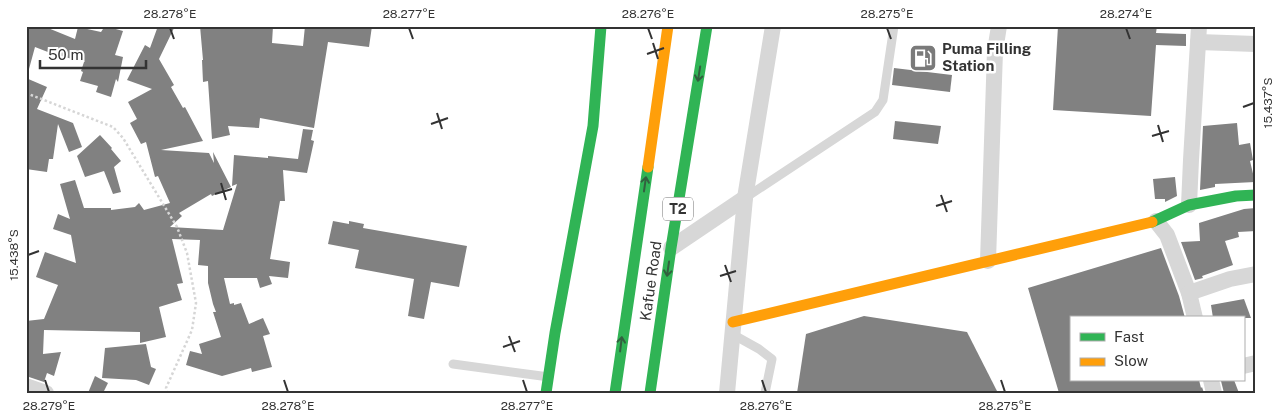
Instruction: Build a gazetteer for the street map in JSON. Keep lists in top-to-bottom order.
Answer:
{
  "streets": {
    "street": ["T2", "Kafue Road"]
  },
  "places": {
    "fuel station": ["Puma Filling Station"]
  },
  "legend": ["Fast", "Slow"],
  "scale_bar": "50 m",
  "coordinates": [
    "28.278°E",
    "28.277°E",
    "28.276°E",
    "28.275°E",
    "28.274°E",
    "15.437°S",
    "15.438°S",
    "28.279°E"
  ]
}
